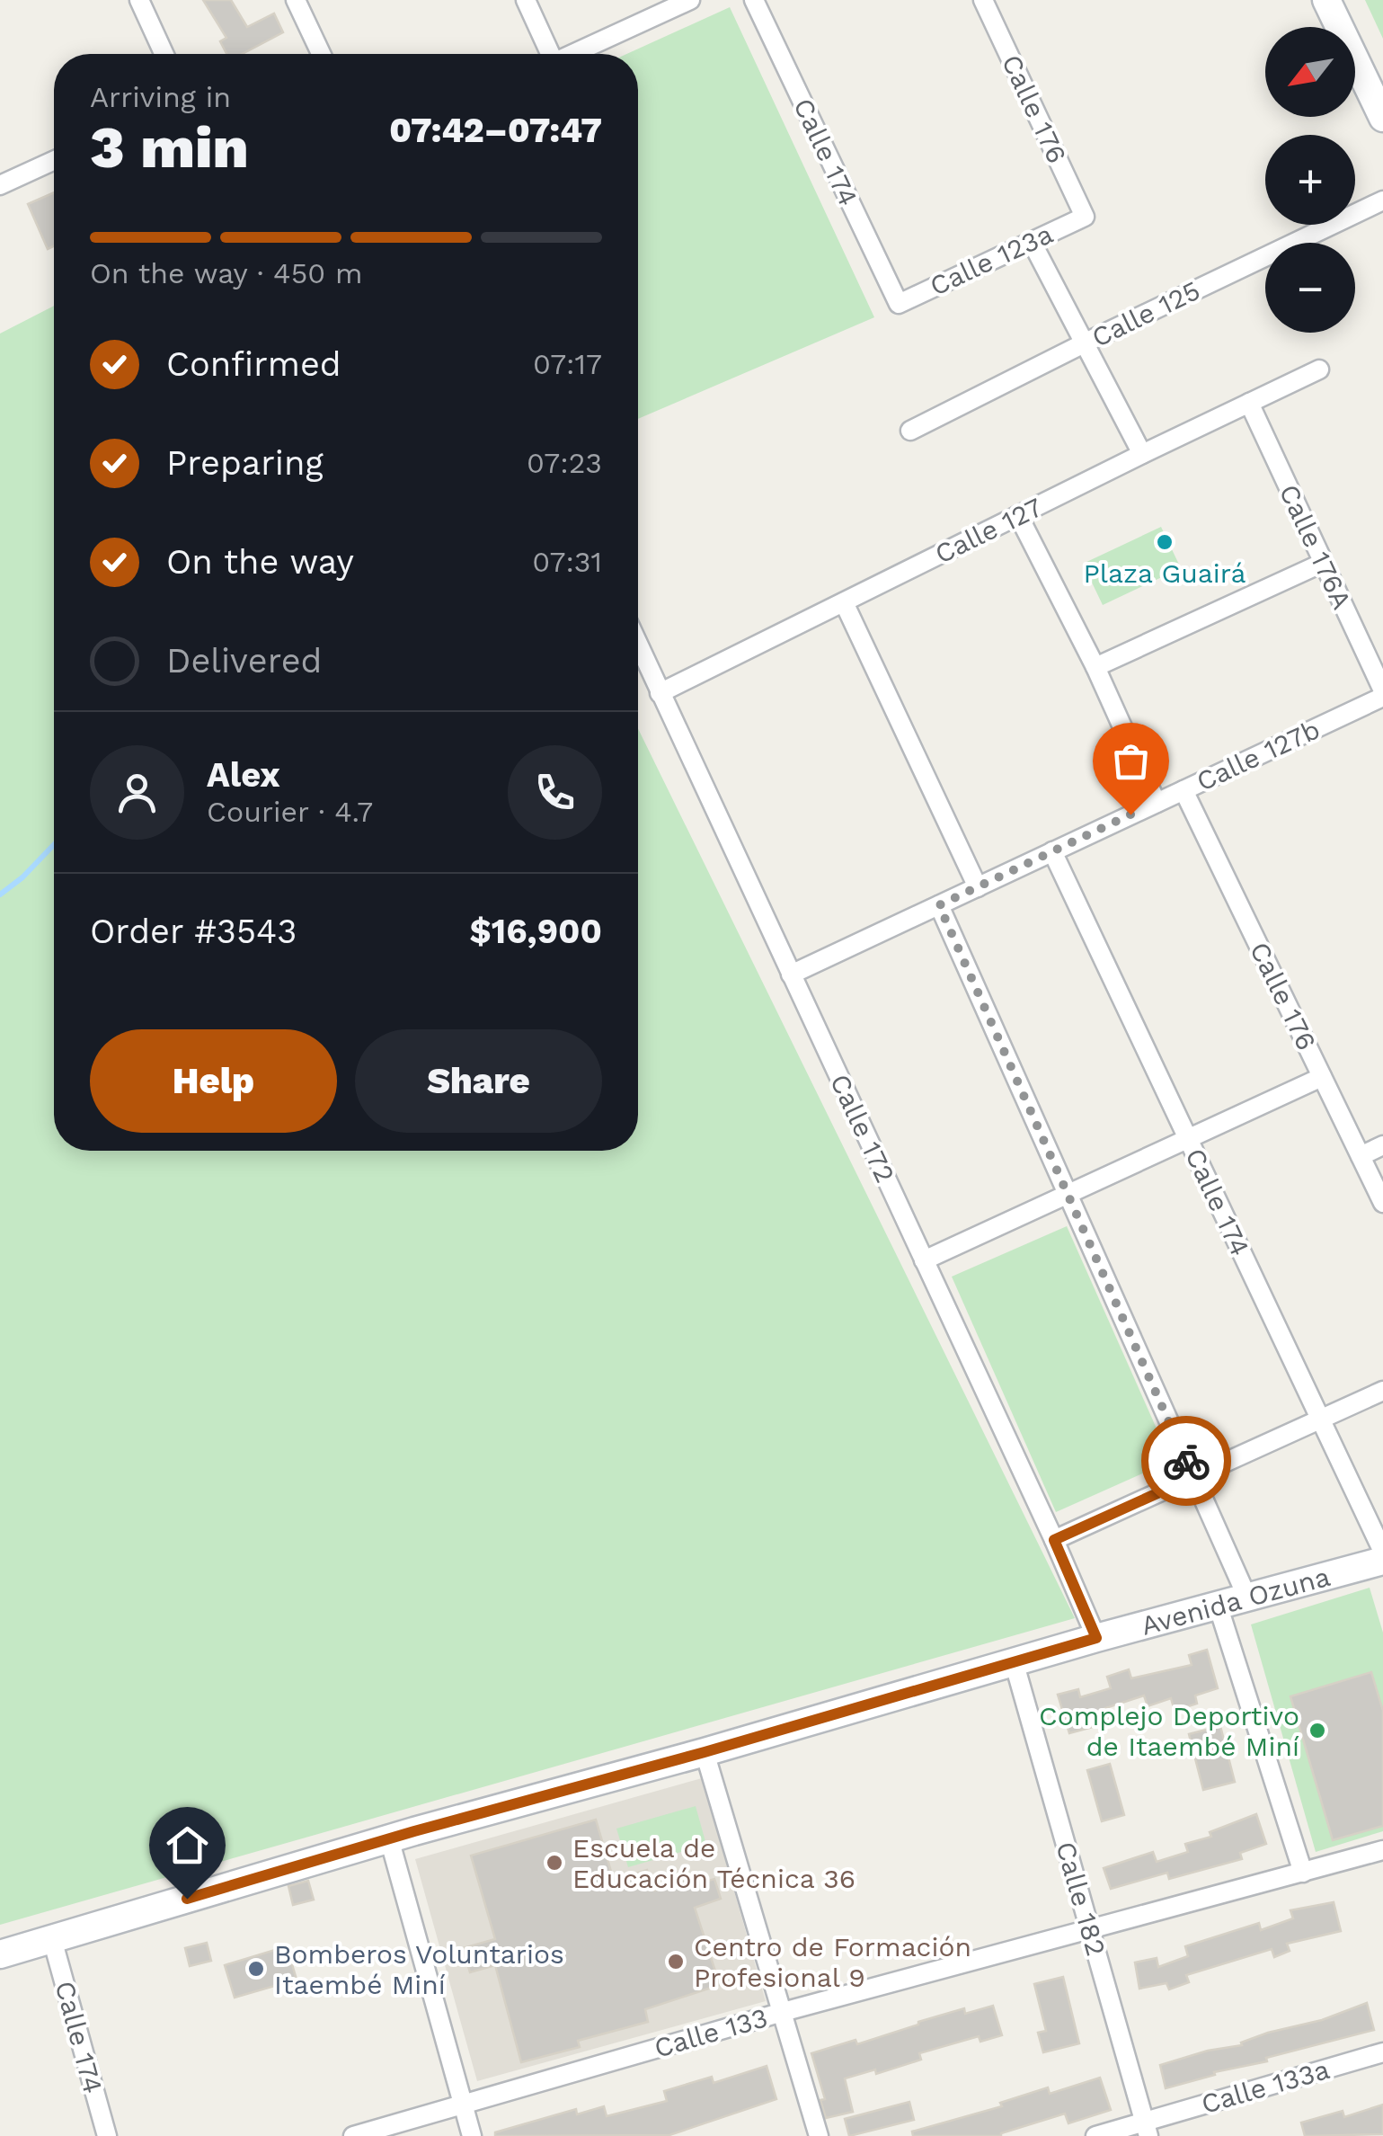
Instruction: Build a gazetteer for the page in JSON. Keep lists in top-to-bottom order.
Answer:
{
  "streets": {
    "main road": ["Avenida Ozuna"],
    "street": [
      "Calle 176",
      "Calle 174",
      "Calle 123a",
      "Calle 125",
      "Calle 127",
      "Calle 176A",
      "Calle 127b",
      "Calle 172",
      "Calle 182",
      "Calle 133",
      "Calle 133a"
    ]
  },
  "crossings": [
    ["Calle 176", "Calle 123a"],
    ["Calle 176", "Calle 127b"],
    ["Calle 174", "Calle 123a"],
    ["Calle 174", "Calle 127b"],
    ["Calle 174", "Avenida Ozuna"],
    ["Calle 127", "Calle 176A"],
    ["Calle 127", "Calle 172"],
    ["Calle 176A", "Calle 127b"],
    ["Calle 127b", "Calle 172"],
    ["Calle 172", "Avenida Ozuna"],
    ["Avenida Ozuna", "Calle 182"],
    ["Calle 182", "Calle 133"],
    ["Calle 182", "Calle 133a"]
  ],
  "places": [
    "Plaza Guairá",
    "Complejo Deportivo de Itaembé Miní",
    "Escuela de Educación Técnica 36",
    "Centro de Formación Profesional 9",
    "Bomberos Voluntarios Itaembé Miní"
  ],
  "north": "bottom left",
  "page": {
    "map_buttons": ["+", "−"],
    "heading": ["3 min", "Arriving in", "07:42–07:47"],
    "panel": [
      "Alex",
      "Courier · 4.7",
      "Order #3543",
      "$16,900"
    ],
    "bar": "On the way · 450 m",
    "list": [
      ["Confirmed", "07:17"],
      ["Preparing", "07:23"],
      ["On the way", "07:31"],
      "Delivered"
    ],
    "buttons": ["Help", "Share"]
  }
}
